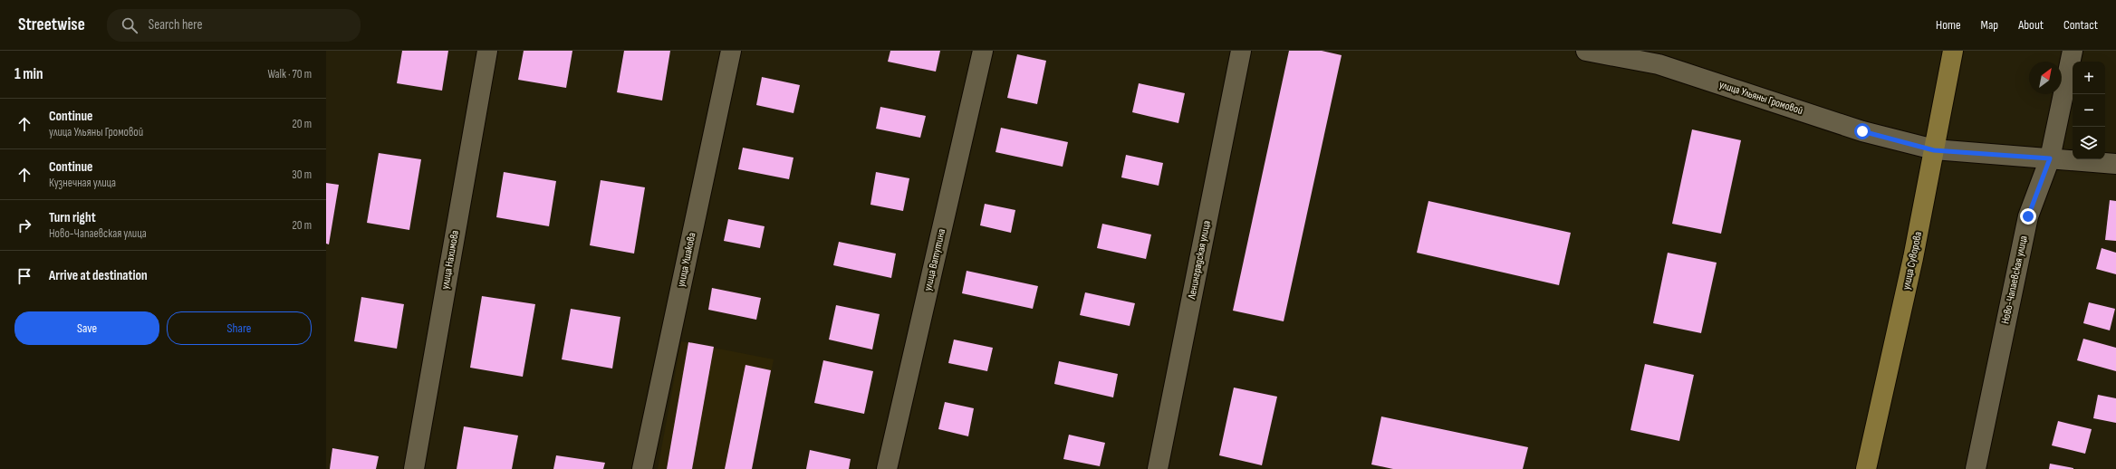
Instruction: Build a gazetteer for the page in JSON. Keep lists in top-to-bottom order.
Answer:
{
  "streets": {
    "main road": ["улица Суворова"],
    "street": [
      "улица Ульяны Громовой",
      "улица Нахимова",
      "улица Ушакова",
      "улица Ватутина",
      "Ленинградская улица",
      "Ново-Чапаевская улица"
    ]
  },
  "crossings": [
    ["улица Ульяны Громовой", "улица Суворова"],
    ["улица Ульяны Громовой", "Ново-Чапаевская улица"]
  ],
  "north": "top right",
  "page": {
    "header": "Streetwise",
    "search": "Search here",
    "nav": [
      "Home",
      "Map",
      "About",
      "Contact"
    ],
    "heading": ["1 min", "Walk · 70 m"],
    "map_buttons": ["+", "−"],
    "list": [
      ["Continue", "улица Ульяны Громовой", "20 m"],
      ["Continue", "Кузнечная улица", "30 m"],
      ["Turn right", "Ново-Чапаевская улица", "20 m"],
      "Arrive at destination"
    ],
    "buttons": ["Save", "Share"]
  }
}
